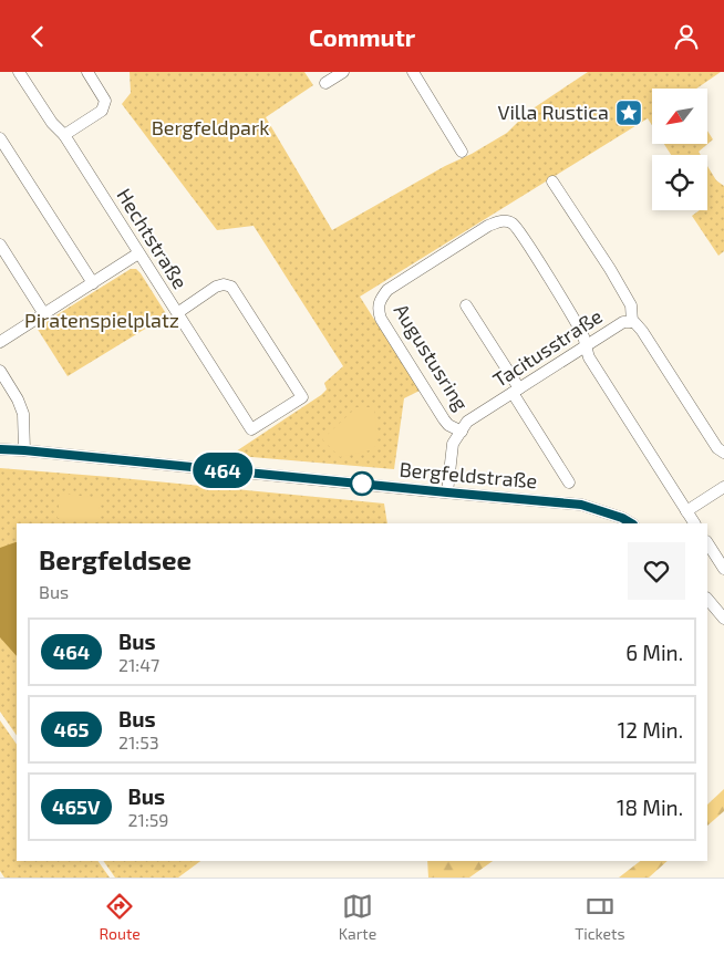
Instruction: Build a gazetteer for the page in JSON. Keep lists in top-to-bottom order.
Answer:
{
  "streets": {
    "street": [
      "Hechtstraße",
      "Tacitusstraße",
      "Augustusring",
      "Bergfeldstraße"
    ]
  },
  "crossings": [
    ["Tacitusstraße", "Augustusring"],
    ["Tacitusstraße", "Bergfeldstraße"]
  ],
  "parks": ["Bergfeldpark", "Piratenspielplatz"],
  "places": {
    "place": ["Villa Rustica"]
  },
  "lines": ["bus line 464"],
  "north": "bottom left",
  "page": {
    "header": "Commutr",
    "on_map": "464",
    "heading": ["Bergfeldsee", "Bus"],
    "list": [
      {
        "mark": "464",
        "name": "Bus",
        "note": "21:47",
        "value": "6 Min."
      },
      {
        "mark": "465",
        "name": "Bus",
        "note": "21:53",
        "value": "12 Min."
      },
      {
        "mark": "465V",
        "name": "Bus",
        "note": "21:59",
        "value": "18 Min."
      }
    ],
    "tabs": ["Route", "Karte", "Tickets"]
  }
}
